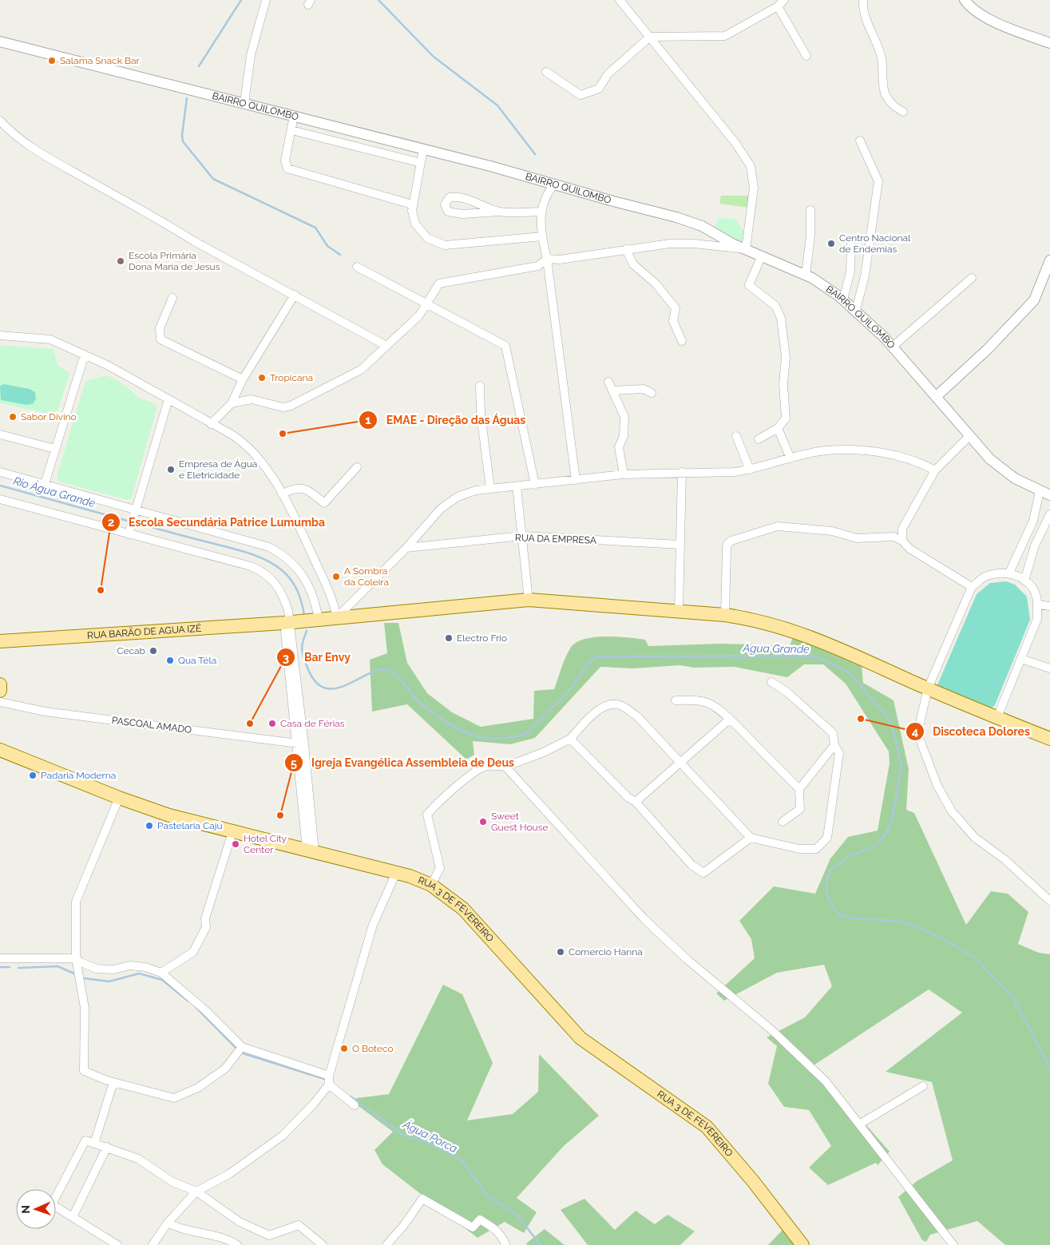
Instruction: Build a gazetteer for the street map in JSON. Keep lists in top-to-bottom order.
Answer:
{
  "streets": {
    "main road": ["RUA BARÃO DE AGUA IZÉ", "RUA 3 DE FEVEREIRO"],
    "street": ["BAIRRO QUILOMBO", "RUA DA EMPRESA", "PASCOAL AMADO"]
  },
  "water": ["Rio Água Grande", "Agua Grande", "Água Porca"],
  "places": [
    "Salama Snack Bar",
    "Centro Nacional de Endemias",
    "Escola Primária Dona Maria de Jesus",
    "Tropicana",
    "Sabor Divino",
    "EMAE - Direção das Águas",
    "Empresa de Água e Eletricidade",
    "A Sombra da Coleira",
    "Escola Secundária Patrice Lumumba",
    "Electro Frio",
    "Cecab",
    "Qua Téla",
    "Discoteca Dolores",
    "Bar Envy",
    "Casa de Férias",
    "Padaria Moderna",
    "Igreja Evangélica Assembleia de Deus",
    "Sweet Guest House",
    "Pastelaria Cajù",
    "Hotel City Center",
    "Comercio Hanna",
    "O Boteco"
  ],
  "north": "left"
}
